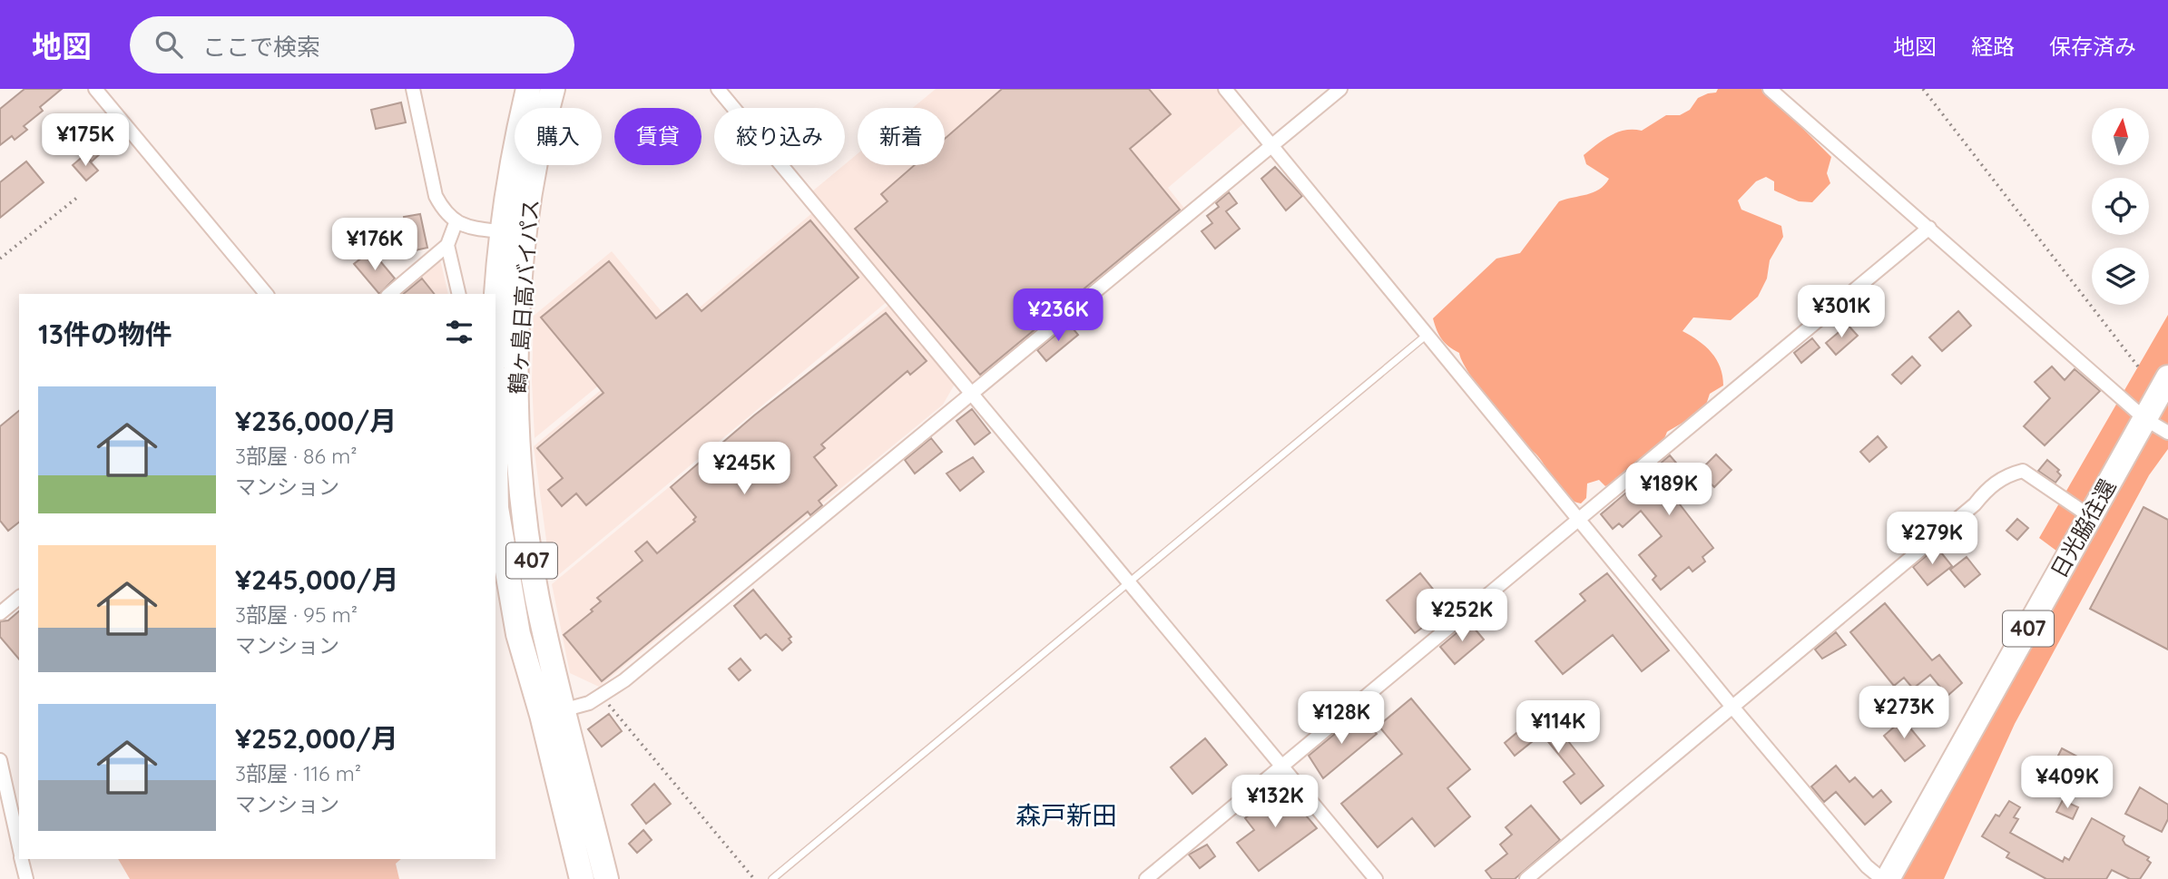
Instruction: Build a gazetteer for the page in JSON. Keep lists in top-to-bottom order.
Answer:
{
  "streets": {
    "highway": ["鶴ヶ島日高バイパス", "日光脇往還", "407"]
  },
  "districts": ["森戸新田"],
  "north": "top",
  "page": {
    "header": "地図",
    "search": "ここで検索",
    "nav": ["地図", "経路", "保存済み"],
    "chip": [
      "購入",
      "賃貸",
      "絞り込み",
      "新着"
    ],
    "price": [
      "¥175K",
      "¥176K",
      "¥301K",
      "¥236K",
      "¥245K",
      "¥189K",
      "¥279K",
      "¥252K",
      "¥273K",
      "¥128K",
      "¥114K",
      "¥409K",
      "¥132K"
    ],
    "heading": "13件の物件",
    "list": [
      {
        "name": "¥236,000/月",
        "note": "3部屋 · 86 m² · マンション"
      },
      {
        "name": "¥245,000/月",
        "note": "3部屋 · 95 m² · マンション"
      },
      {
        "name": "¥252,000/月",
        "note": "3部屋 · 116 m² · マンション"
      }
    ]
  }
}
